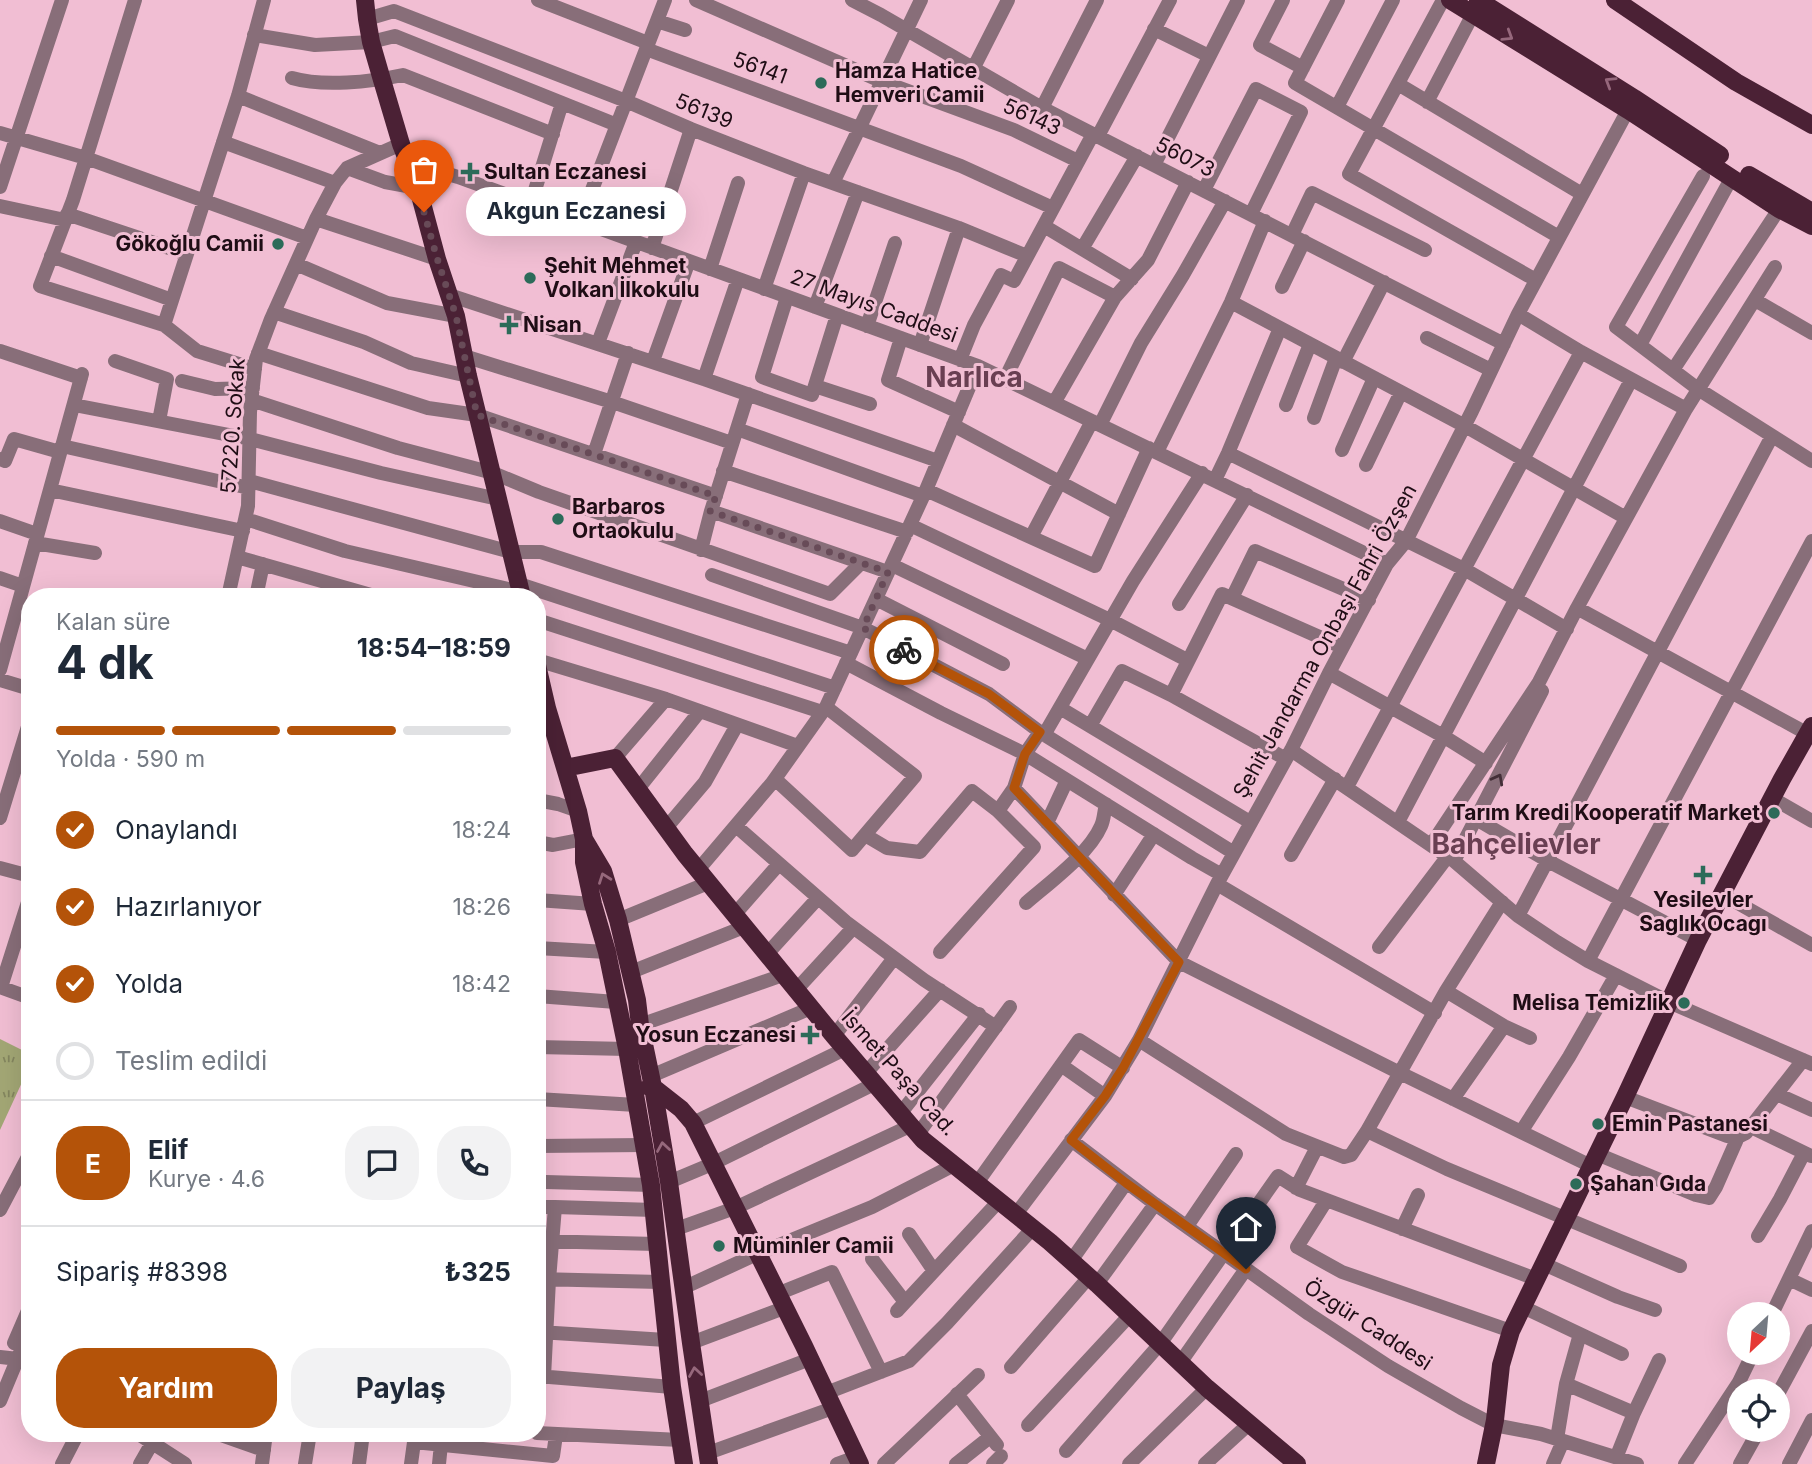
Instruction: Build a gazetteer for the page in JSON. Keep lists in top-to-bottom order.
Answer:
{
  "streets": {
    "main road": ["İsmet Paşa Cad."],
    "street": [
      "56141",
      "56139",
      "56143",
      "56073",
      "27 Mayıs Caddesi",
      "57220. Sokak",
      "Şehit Jandarma Onbaşı Fahri Özşen",
      "Özgür Caddesi"
    ]
  },
  "crossings": [
    ["56073", "Şehit Jandarma Onbaşı Fahri Özşen"],
    ["27 Mayıs Caddesi", "Şehit Jandarma Onbaşı Fahri Özşen"],
    ["Şehit Jandarma Onbaşı Fahri Özşen", "İsmet Paşa Cad."],
    ["Şehit Jandarma Onbaşı Fahri Özşen", "Özgür Caddesi"]
  ],
  "districts": ["Narlıca", "Bahçelievler"],
  "places": {
    "other": [
      "Hamza Hatice Hemveri Camii",
      "Akgun Eczanesi",
      "Gökoğlu Camii",
      "Şehit Mehmet Volkan İlkokulu",
      "Barbaros Ortaokulu",
      "Tarım Kredi Kooperatif Market",
      "Melisa Temizlik",
      "Emin Pastanesi",
      "Şahan Gıda",
      "Müminler Camii"
    ],
    "health": [
      "Sultan Eczanesi",
      "Nisan",
      "Yesilevler Saglık Ocagı",
      "Yosun Eczanesi"
    ]
  },
  "north": "bottom left",
  "page": {
    "bubble": "Akgun Eczanesi",
    "heading": ["4 dk", "Kalan süre", "18:54–18:59"],
    "panel": [
      "Elif",
      "Kurye · 4.6",
      "Sipariş #8398",
      "₺325"
    ],
    "bar": "Yolda · 590 m",
    "list": [
      ["Onaylandı", "18:24"],
      ["Hazırlanıyor", "18:26"],
      ["Yolda", "18:42"],
      "Teslim edildi"
    ],
    "round": "E",
    "buttons": ["Yardım", "Paylaş"]
  }
}
